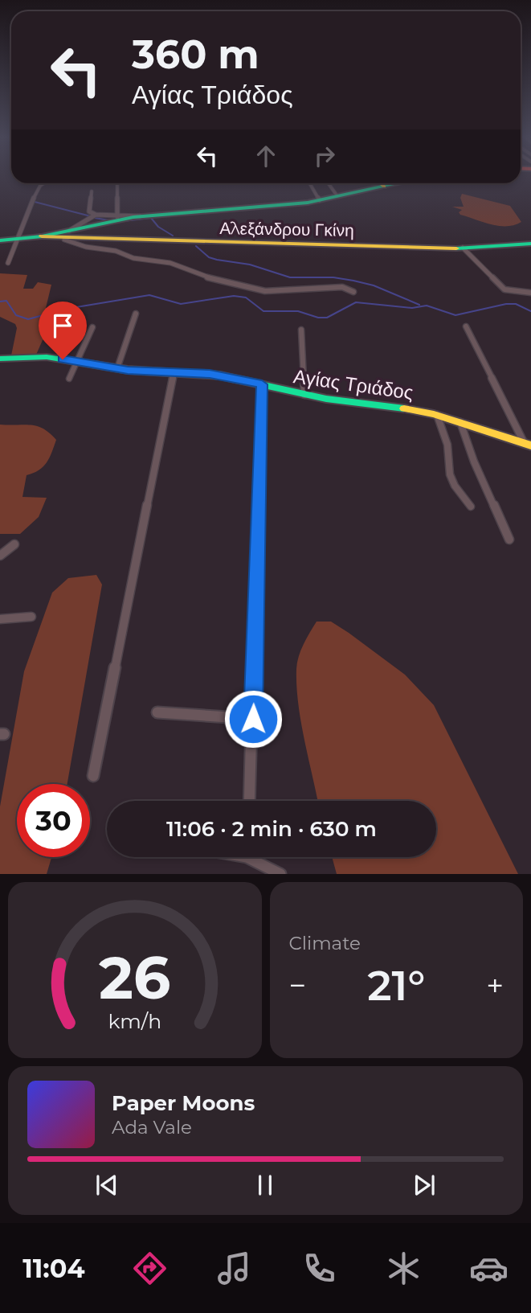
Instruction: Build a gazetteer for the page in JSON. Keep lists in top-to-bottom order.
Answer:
{
  "streets": {
    "street": ["Αλεξάνδρου Γκίνη", "Αγίας Τριάδος"]
  },
  "page": {
    "turn": ["360 m", "Αγίας Τριάδος"],
    "limit": "30",
    "trip": "11:06 · 2 min · 630 m",
    "tile": "Climate",
    "heat": ["−", "21°", "+"],
    "song": ["Paper Moons", "Ada Vale"],
    "tabs": "11:04",
    "gauge": ["26", "km/h"]
  }
}
